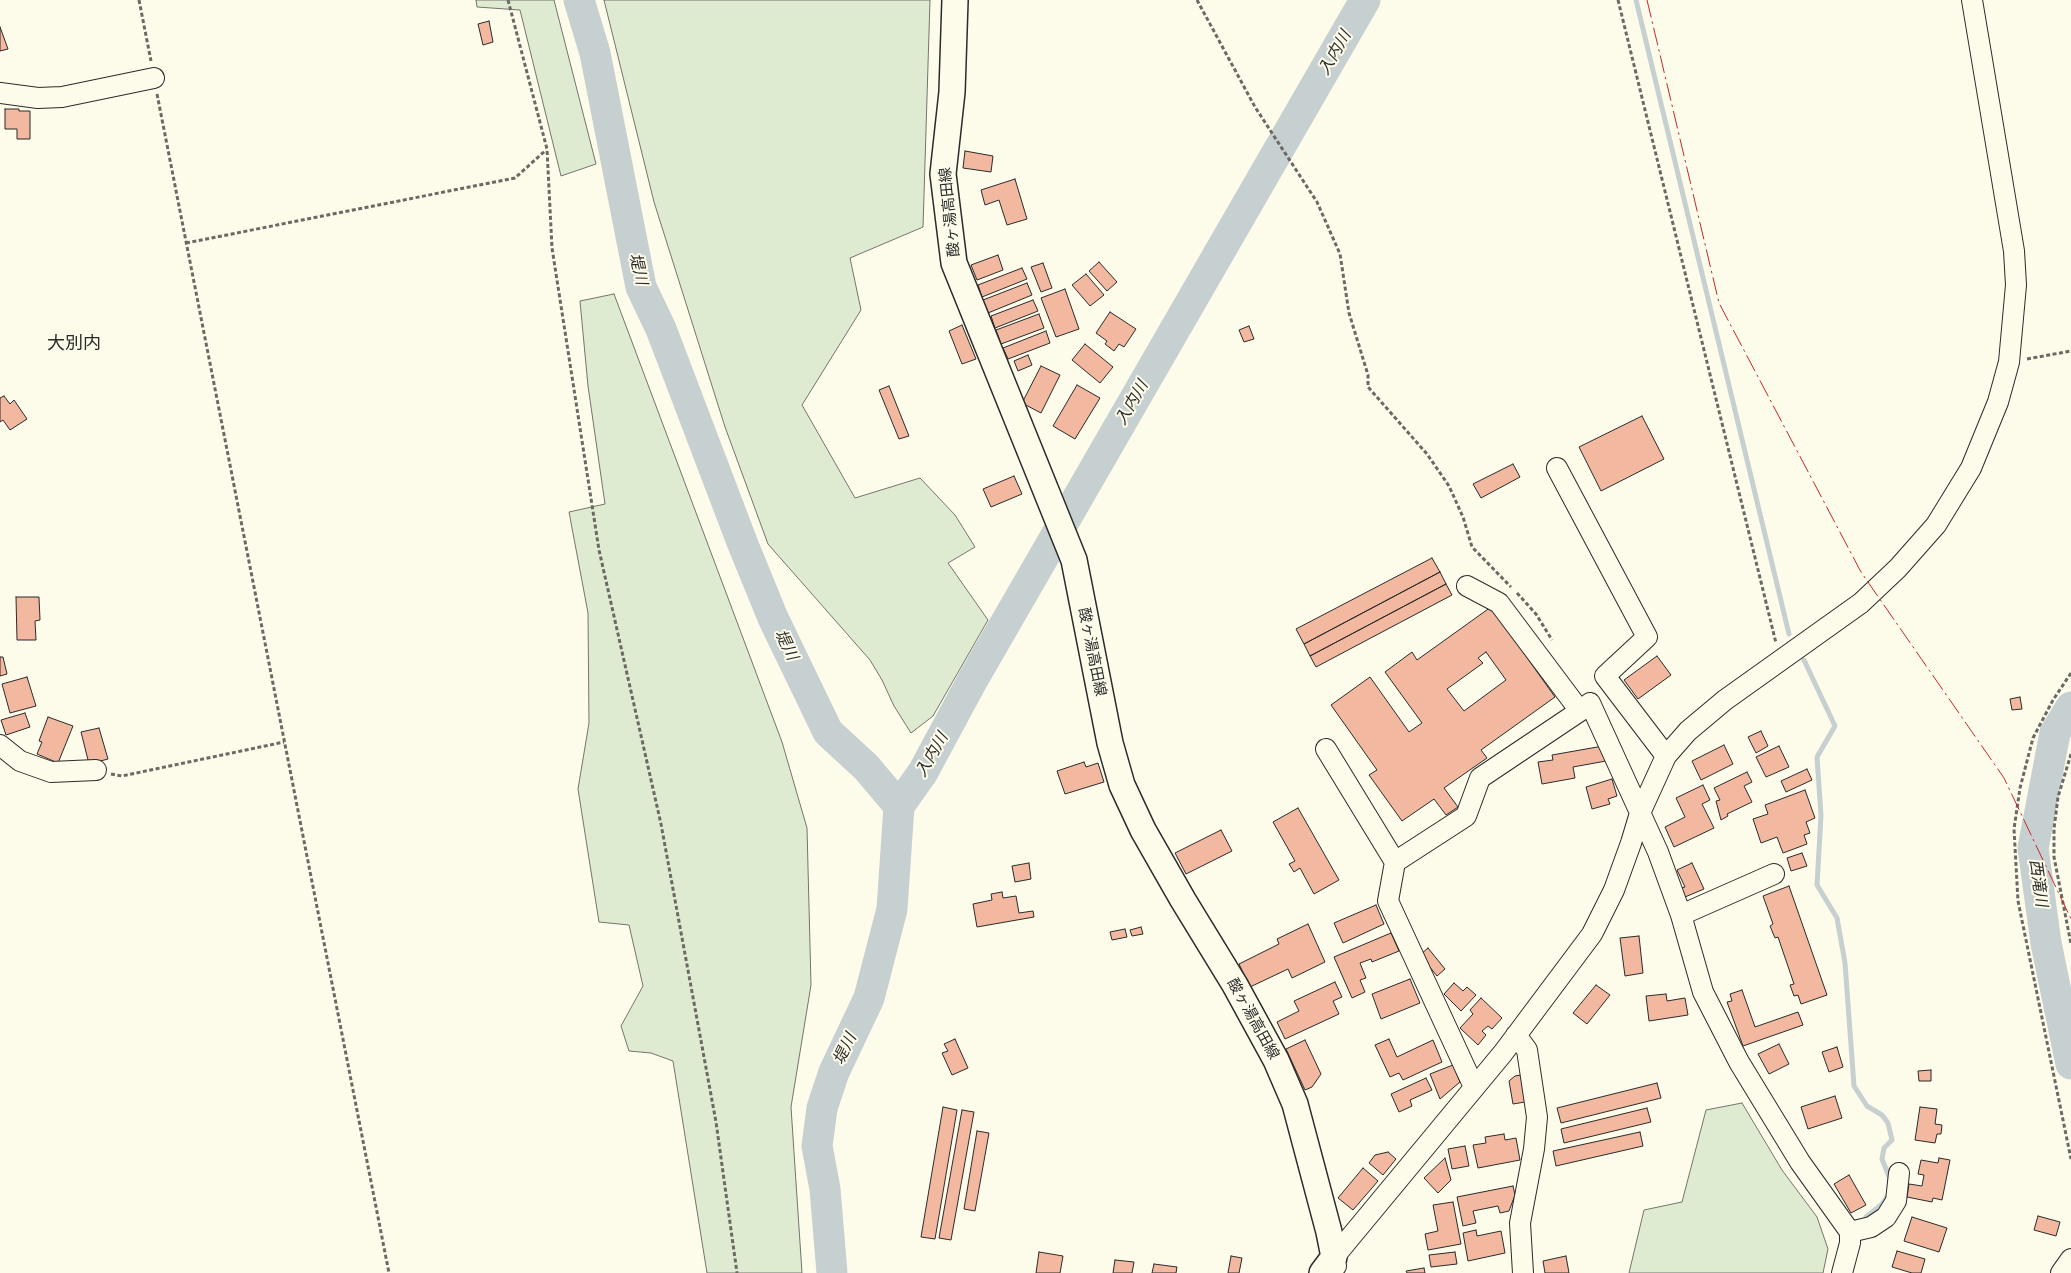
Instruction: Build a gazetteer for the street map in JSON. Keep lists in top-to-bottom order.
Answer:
{
  "streets": {
    "main road": ["酸ヶ湯高田線"]
  },
  "districts": ["大別内"],
  "water": ["入内川", "堤川", "西滝川"]
}
